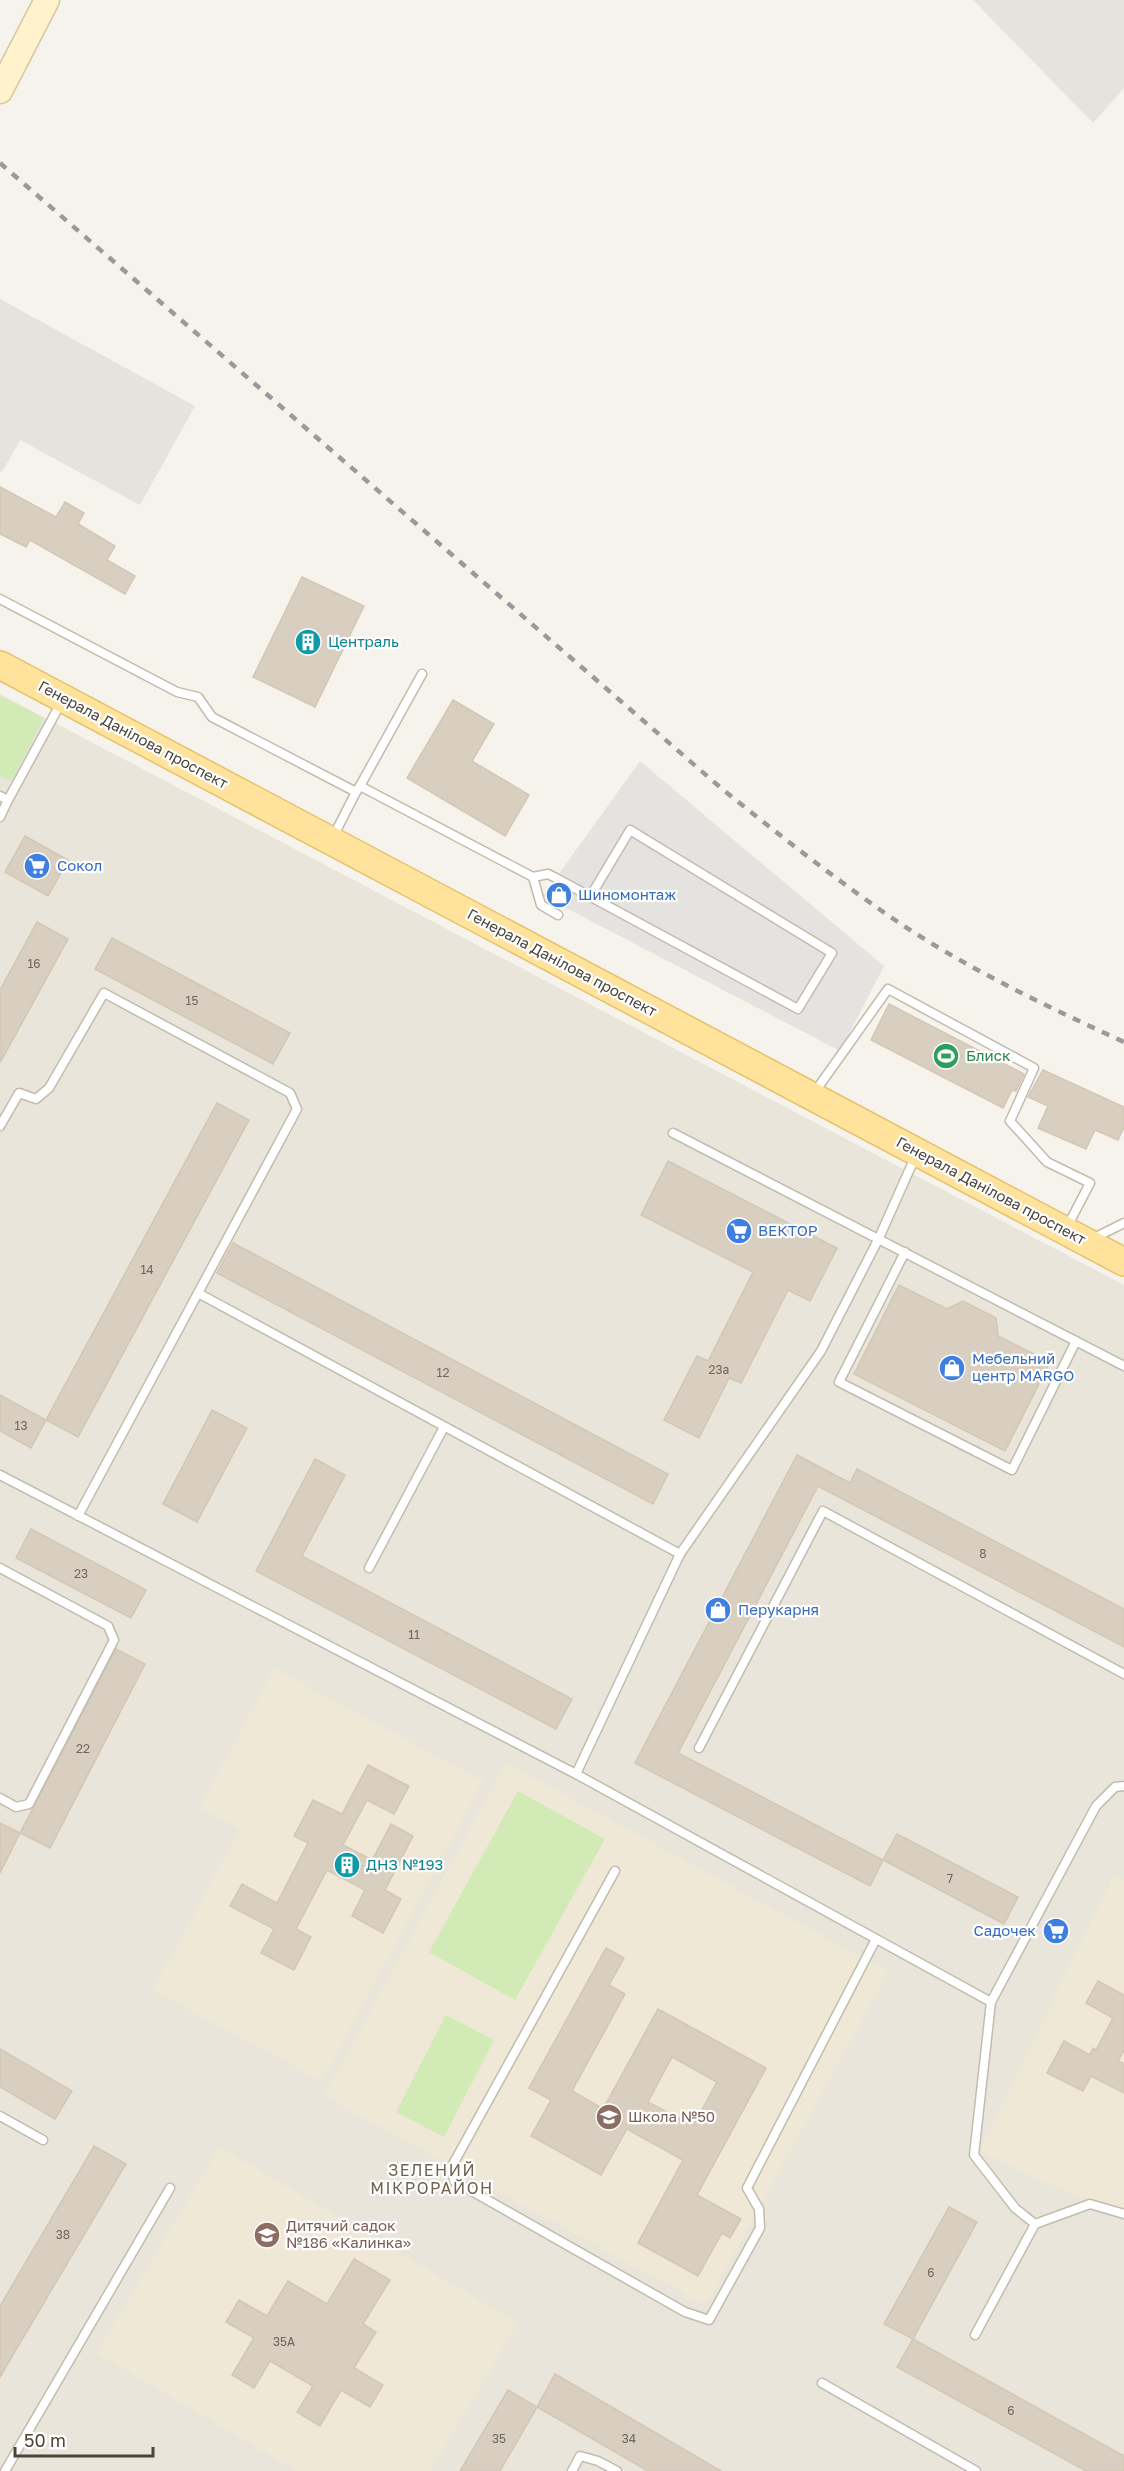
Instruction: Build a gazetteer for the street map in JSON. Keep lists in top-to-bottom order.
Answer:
{
  "streets": {
    "main road": ["Генерала Данілова проспект"]
  },
  "districts": ["ЗЕЛЕНИЙ МІКРОРАЙОН"],
  "places": {
    "building": ["Централь", "ДНЗ №193"],
    "supermarket": ["Сокол", "ВЕКТОР", "Садочек"],
    "shop": ["Шиномонтаж", "Мебельний центр MARGO", "Перукарня"],
    "sports": ["Блиск"],
    "school or university": ["Школа №50", "Дитячий садок №186 «Калинка»"]
  },
  "house_numbers": [
    "16",
    "15",
    "14",
    "23а",
    "12",
    "13",
    "8",
    "23",
    "11",
    "22",
    "7",
    "38",
    "6",
    "35А",
    "6",
    "35",
    "34"
  ],
  "scale_bar": "50 m"
}
